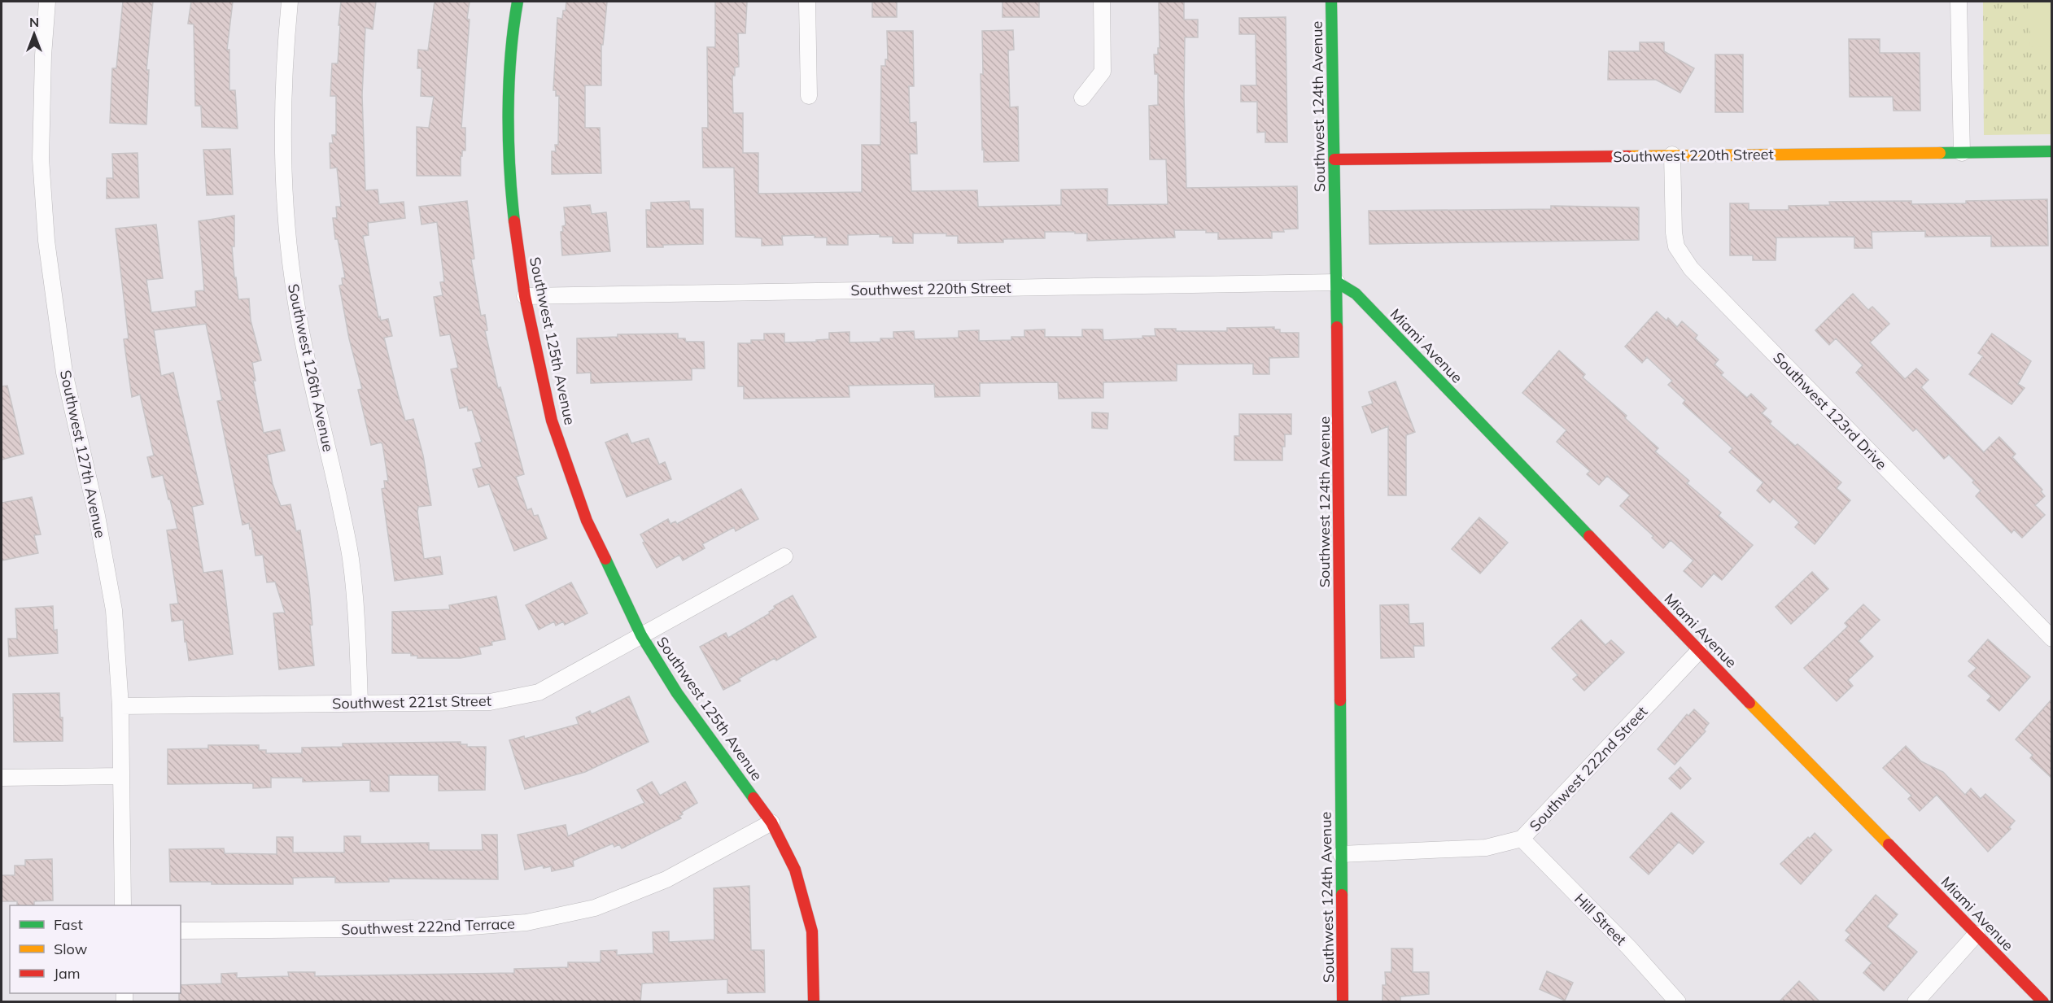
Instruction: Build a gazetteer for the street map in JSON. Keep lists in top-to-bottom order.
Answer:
{
  "streets": {
    "street": [
      "Southwest 124th Avenue",
      "Southwest 220th Street",
      "Southwest 125th Avenue",
      "Miami Avenue",
      "Southwest 126th Avenue",
      "Southwest 123rd Drive",
      "Southwest 127th Avenue",
      "Southwest 221st Street",
      "Southwest 222nd Street",
      "Hill Street",
      "Southwest 222nd Terrace"
    ]
  },
  "crossings": [
    ["Southwest 124th Avenue", "Southwest 220th Street"],
    ["Southwest 124th Avenue", "Miami Avenue"],
    ["Southwest 124th Avenue", "Southwest 222nd Street"],
    ["Southwest 220th Street", "Southwest 125th Avenue"],
    ["Southwest 220th Street", "Miami Avenue"],
    ["Southwest 220th Street", "Southwest 123rd Drive"],
    ["Southwest 125th Avenue", "Southwest 221st Street"],
    ["Southwest 125th Avenue", "Southwest 222nd Terrace"],
    ["Miami Avenue", "Southwest 222nd Street"],
    ["Southwest 126th Avenue", "Southwest 221st Street"],
    ["Southwest 127th Avenue", "Southwest 221st Street"],
    ["Southwest 222nd Street", "Hill Street"]
  ],
  "legend": ["Fast", "Slow", "Jam"],
  "north": "top"
}
